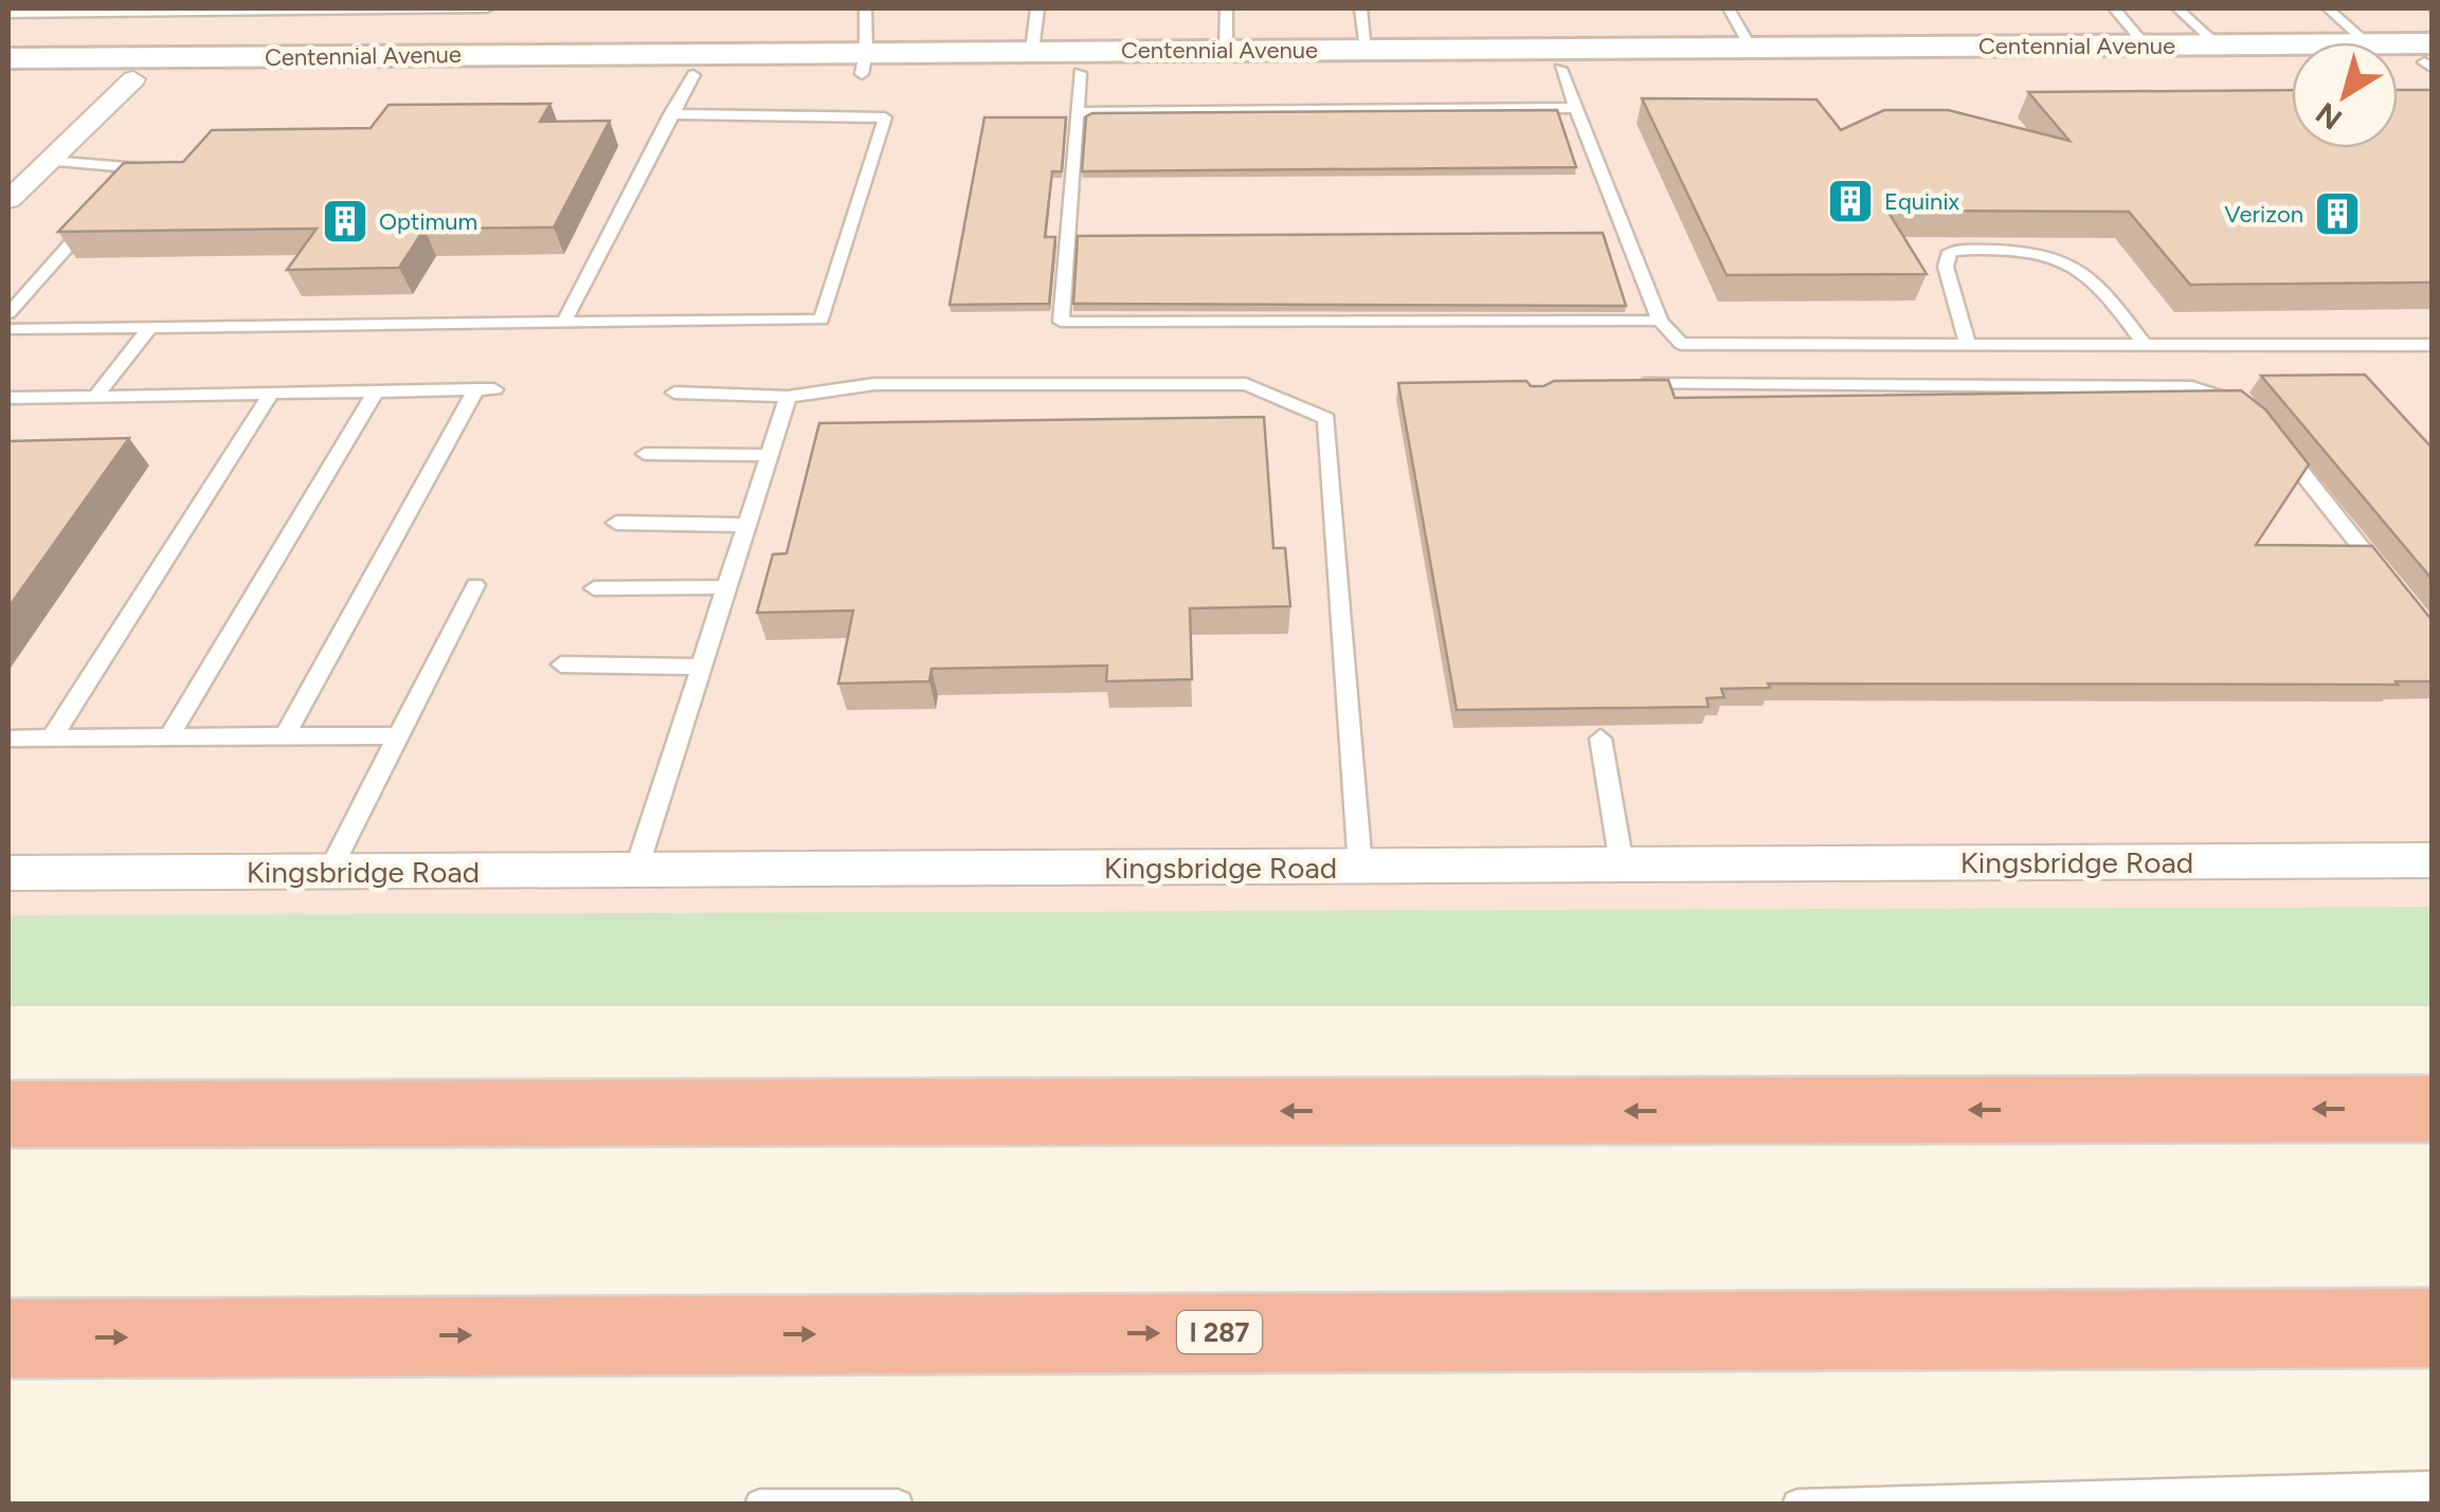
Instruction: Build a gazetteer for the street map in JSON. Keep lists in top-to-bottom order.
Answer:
{
  "streets": {
    "highway": ["I 287"],
    "main road": ["Centennial Avenue"],
    "street": ["Kingsbridge Road"]
  },
  "places": {
    "building": ["Equinix", "Verizon", "Optimum"]
  },
  "north": "bottom left"
}
